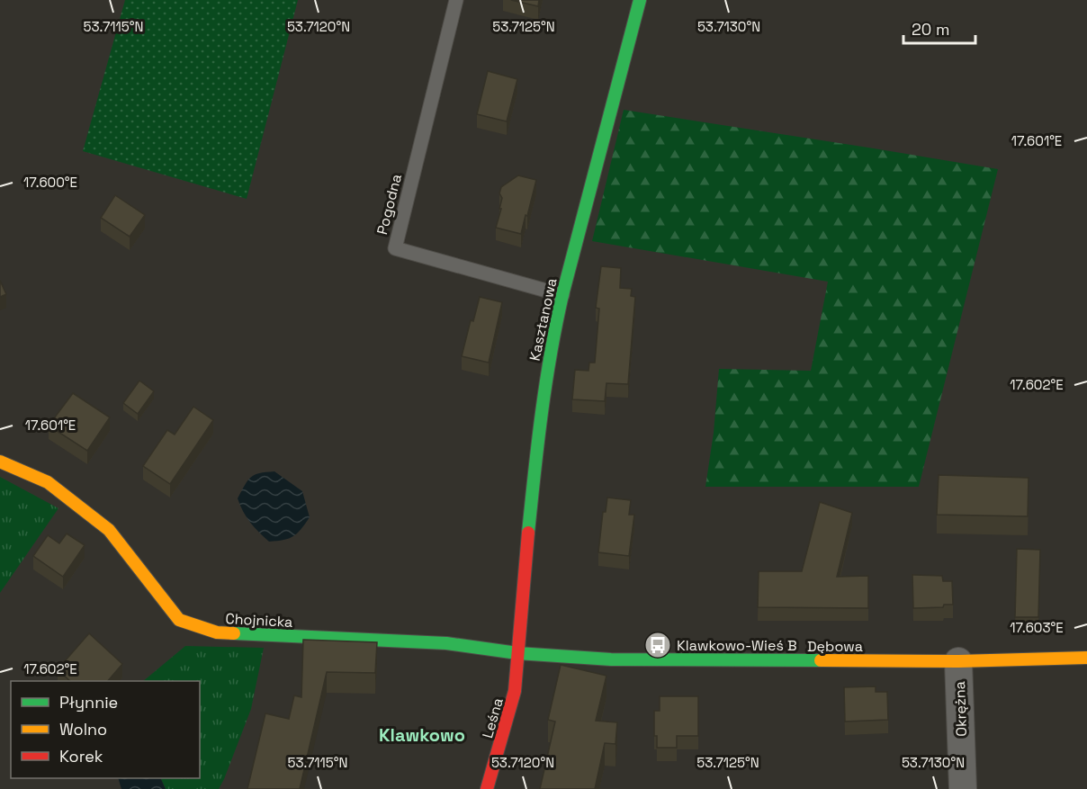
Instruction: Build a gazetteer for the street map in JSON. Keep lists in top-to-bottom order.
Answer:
{
  "streets": {
    "street": [
      "Kasztanowa",
      "Chojnicka",
      "Dębowa",
      "Okrężna",
      "Leśna"
    ],
    "lane": ["Pogodna"]
  },
  "crossings": [
    ["Pogodna", "Kasztanowa"],
    ["Kasztanowa", "Chojnicka"],
    ["Kasztanowa", "Dębowa"],
    ["Kasztanowa", "Leśna"],
    ["Chojnicka", "Dębowa"],
    ["Chojnicka", "Leśna"],
    ["Dębowa", "Okrężna"],
    ["Dębowa", "Leśna"]
  ],
  "districts": ["Klawkowo"],
  "places": {
    "bus stop": ["Klawkowo-Wieś B"]
  },
  "legend": ["Płynnie", "Wolno", "Korek"],
  "scale_bar": "20 m",
  "coordinates": [
    "53.7115°N",
    "53.7120°N",
    "53.7125°N",
    "53.7130°N",
    "17.601°E",
    "17.600°E",
    "17.602°E",
    "17.603°E"
  ]
}
